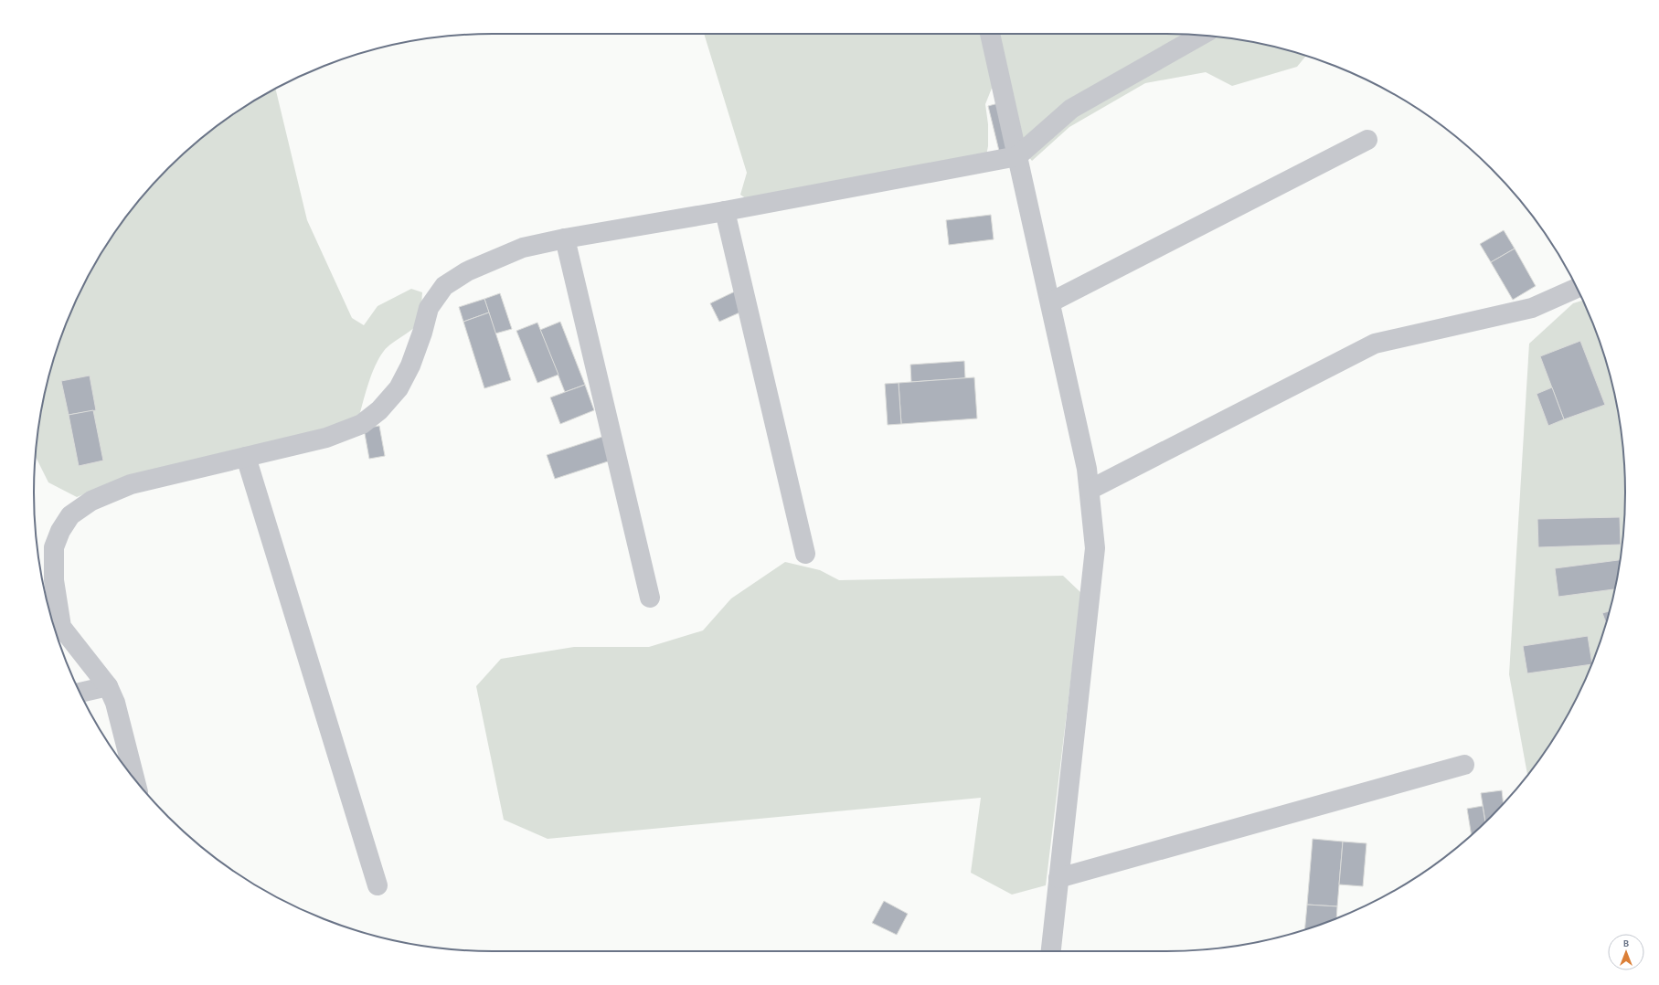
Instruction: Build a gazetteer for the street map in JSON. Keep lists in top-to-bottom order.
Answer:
{
  "north": "top"
}
